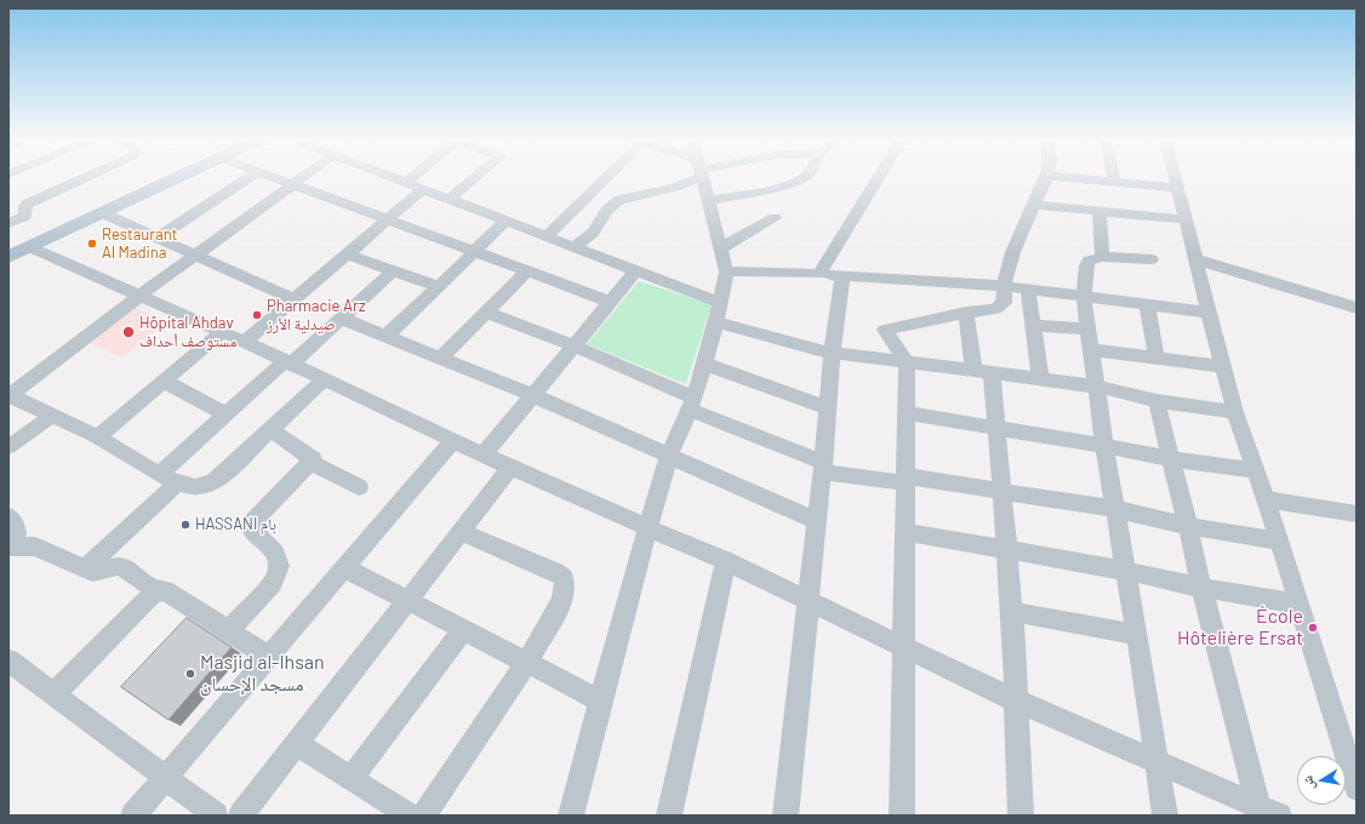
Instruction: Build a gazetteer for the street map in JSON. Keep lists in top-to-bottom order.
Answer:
{
  "places": [
    "Restaurant Al Madina",
    "Pharmacie Arz صيدلية الأرز",
    "Hôpital Ahdav مستوصف أحداف",
    "HASSANI بام",
    "École Hôtelière Ersat",
    "Masjid al-Ihsan مسجد الإحسان"
  ],
  "north": "left"
}
